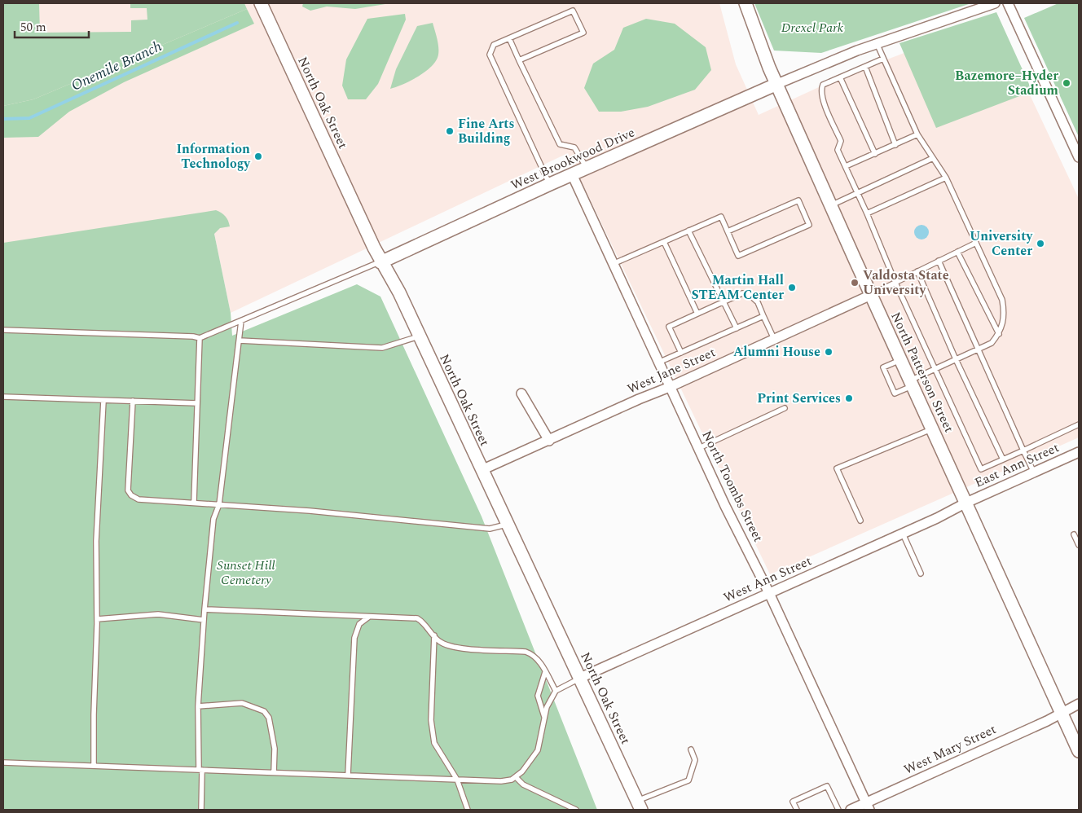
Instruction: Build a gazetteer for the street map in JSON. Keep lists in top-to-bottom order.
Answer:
{
  "streets": {
    "main road": ["North Oak Street", "West Brookwood Drive", "North Patterson Street"],
    "street": [
      "West Jane Street",
      "East Ann Street",
      "North Toombs Street",
      "West Ann Street",
      "West Mary Street"
    ]
  },
  "crossings": [
    ["North Oak Street", "West Brookwood Drive"],
    ["North Oak Street", "West Jane Street"],
    ["North Oak Street", "West Ann Street"],
    ["West Brookwood Drive", "North Patterson Street"],
    ["West Brookwood Drive", "North Toombs Street"],
    ["West Jane Street", "North Patterson Street"],
    ["West Jane Street", "North Toombs Street"],
    ["North Patterson Street", "East Ann Street"],
    ["North Patterson Street", "West Ann Street"],
    ["North Patterson Street", "West Mary Street"],
    ["East Ann Street", "West Ann Street"],
    ["North Toombs Street", "West Ann Street"],
    ["North Toombs Street", "West Mary Street"]
  ],
  "water": ["Onemile Branch"],
  "parks": ["Drexel Park", "Sunset Hill Cemetery"],
  "places": [
    "Bazemore–Hyder Stadium",
    "Fine Arts Building",
    "Information Technology",
    "University Center",
    "Valdosta State University",
    "Martin Hall STEAM Center",
    "Alumni House",
    "Print Services"
  ],
  "scale_bar": "50 m"
}
